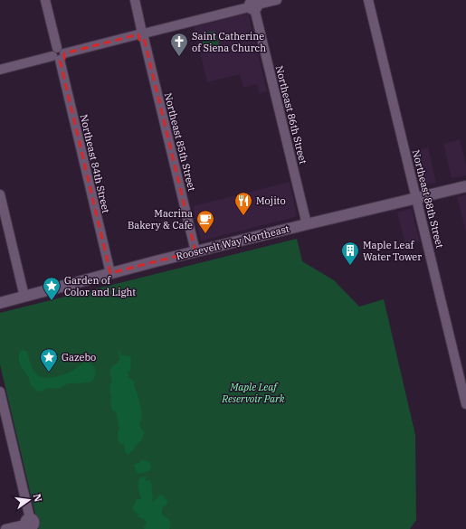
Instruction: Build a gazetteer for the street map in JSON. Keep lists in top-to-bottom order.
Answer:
{
  "streets": {
    "main road": ["Roosevelt Way Northeast"],
    "street": [
      "Northeast 86th Street",
      "Northeast 85th Street",
      "Northeast 84th Street",
      "Northeast 88th Street"
    ]
  },
  "crossings": [
    ["Northeast 86th Street", "Roosevelt Way Northeast"],
    ["Northeast 85th Street", "Roosevelt Way Northeast"],
    ["Northeast 84th Street", "Roosevelt Way Northeast"],
    ["Northeast 88th Street", "Roosevelt Way Northeast"]
  ],
  "parks": ["Maple Leaf Reservoir Park"],
  "places": {
    "church": ["Saint Catherine of Siena Church"],
    "restaurant": ["Mojito"],
    "cafe": ["Macrina Bakery & Cafe"],
    "building": ["Maple Leaf Water Tower"],
    "place": ["Garden of Color and Light", "Gazebo"]
  },
  "north": "right"
}
